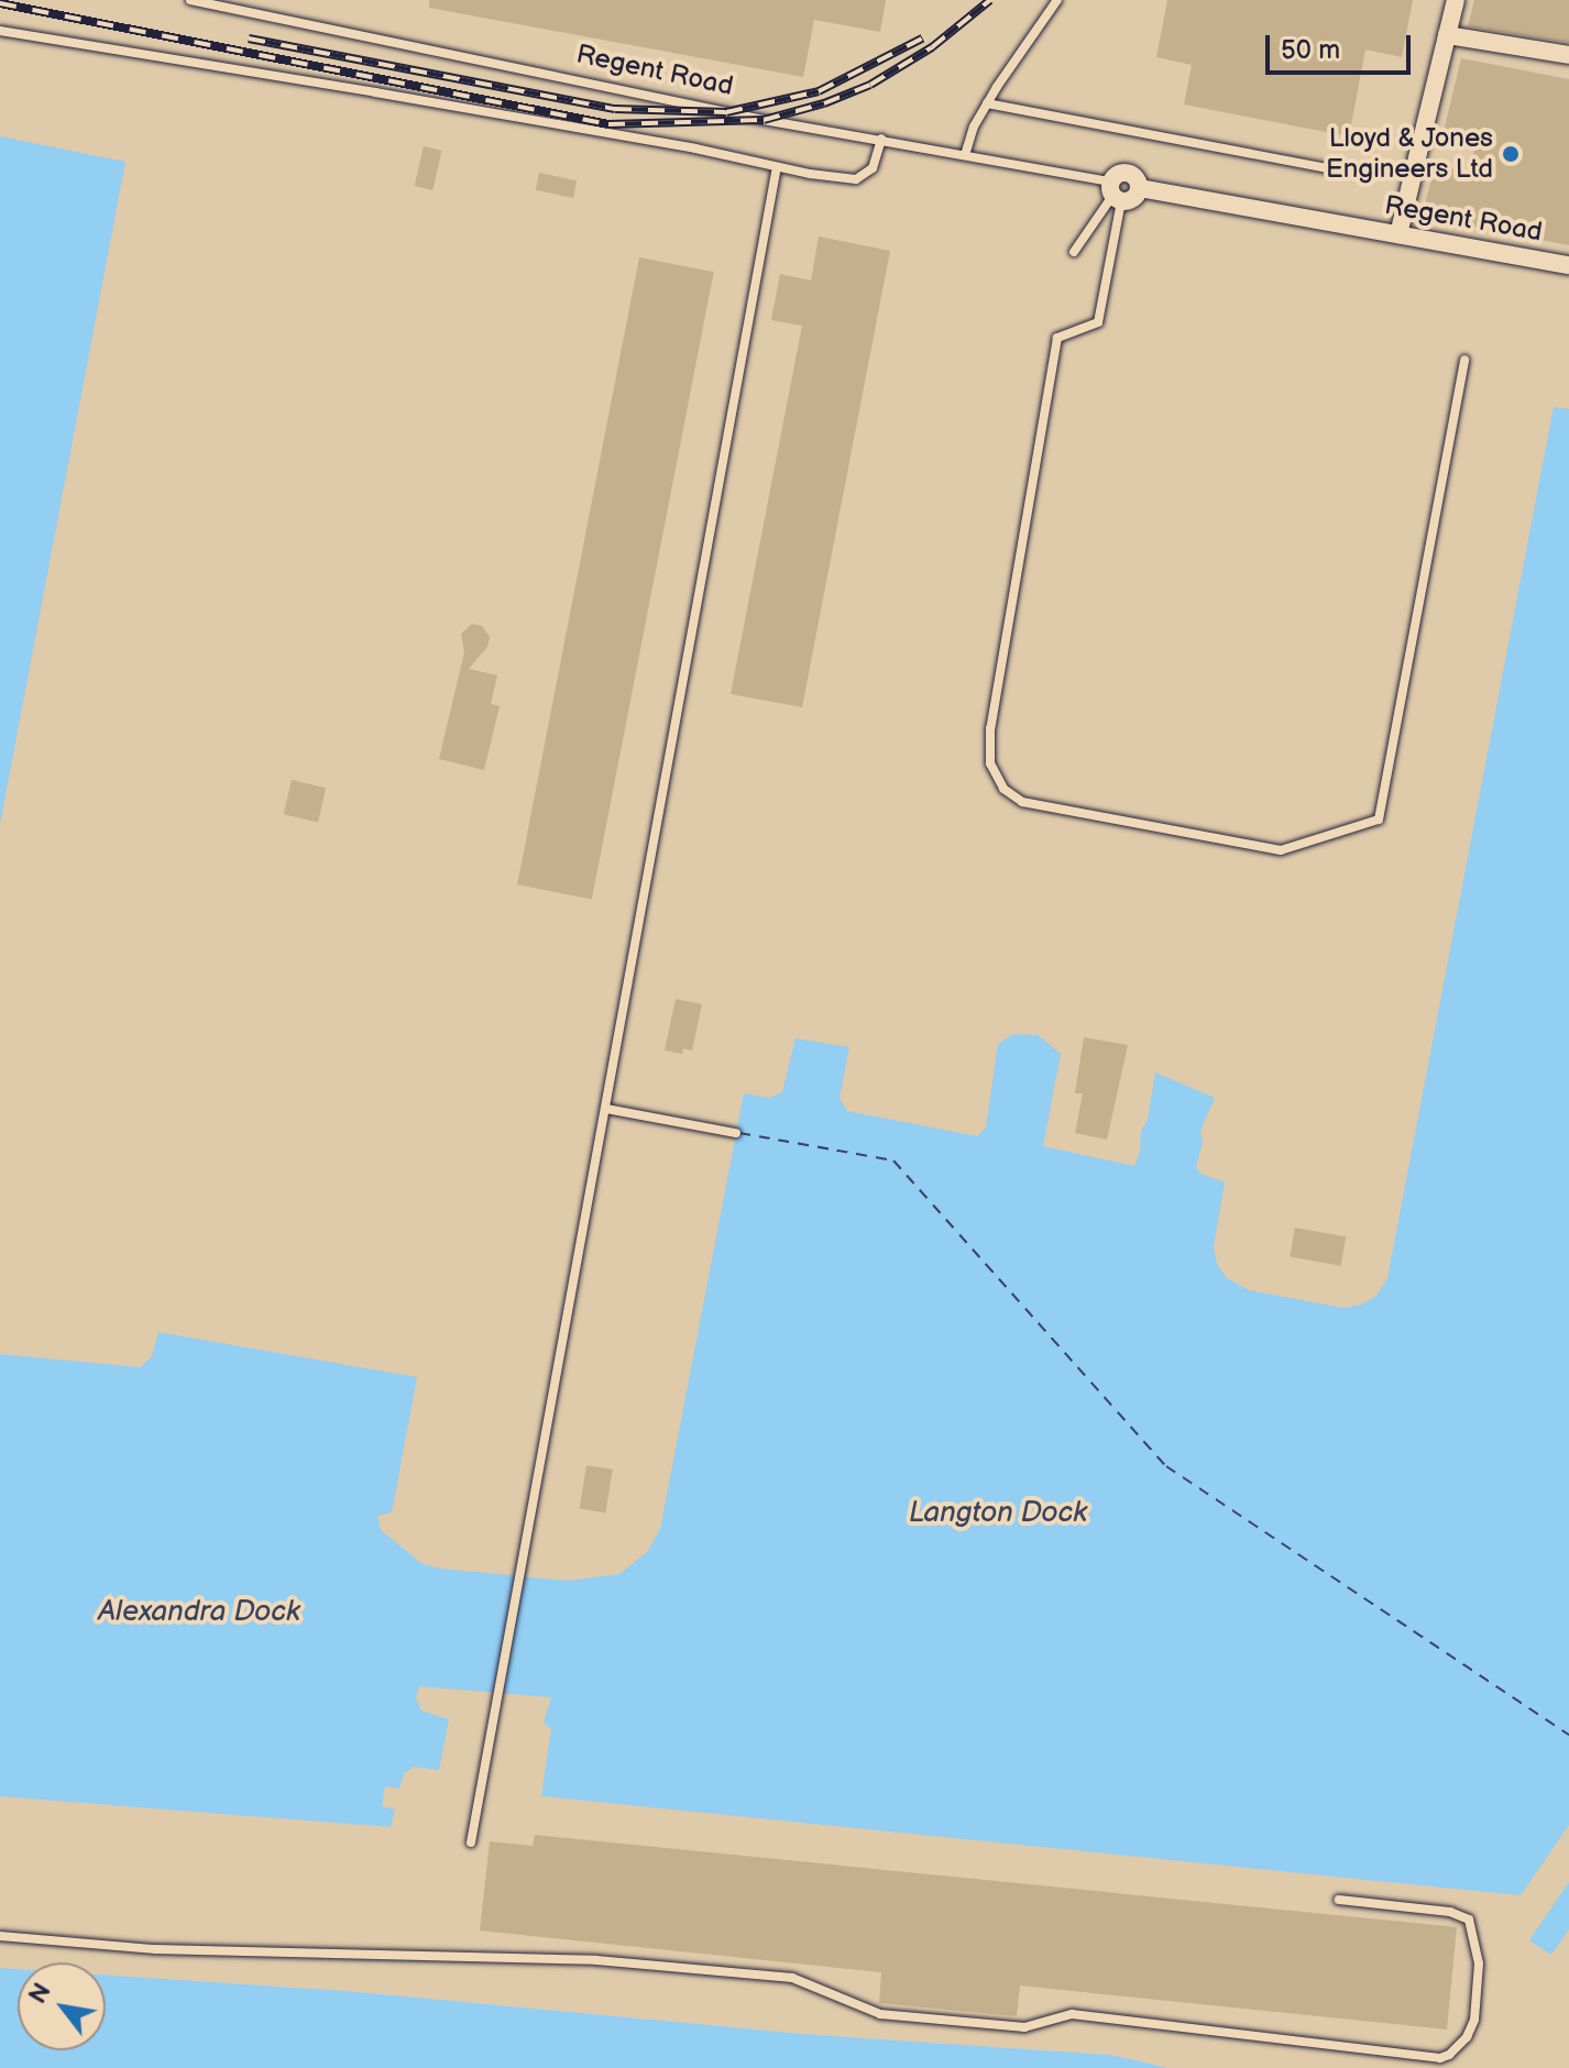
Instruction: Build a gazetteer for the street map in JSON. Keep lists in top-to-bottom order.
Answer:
{
  "streets": {
    "street": ["Regent Road"]
  },
  "water": ["Langton Dock", "Alexandra Dock"],
  "places": ["Lloyd & Jones Engineers Ltd"],
  "scale_bar": "50 m",
  "north": "top left"
}
